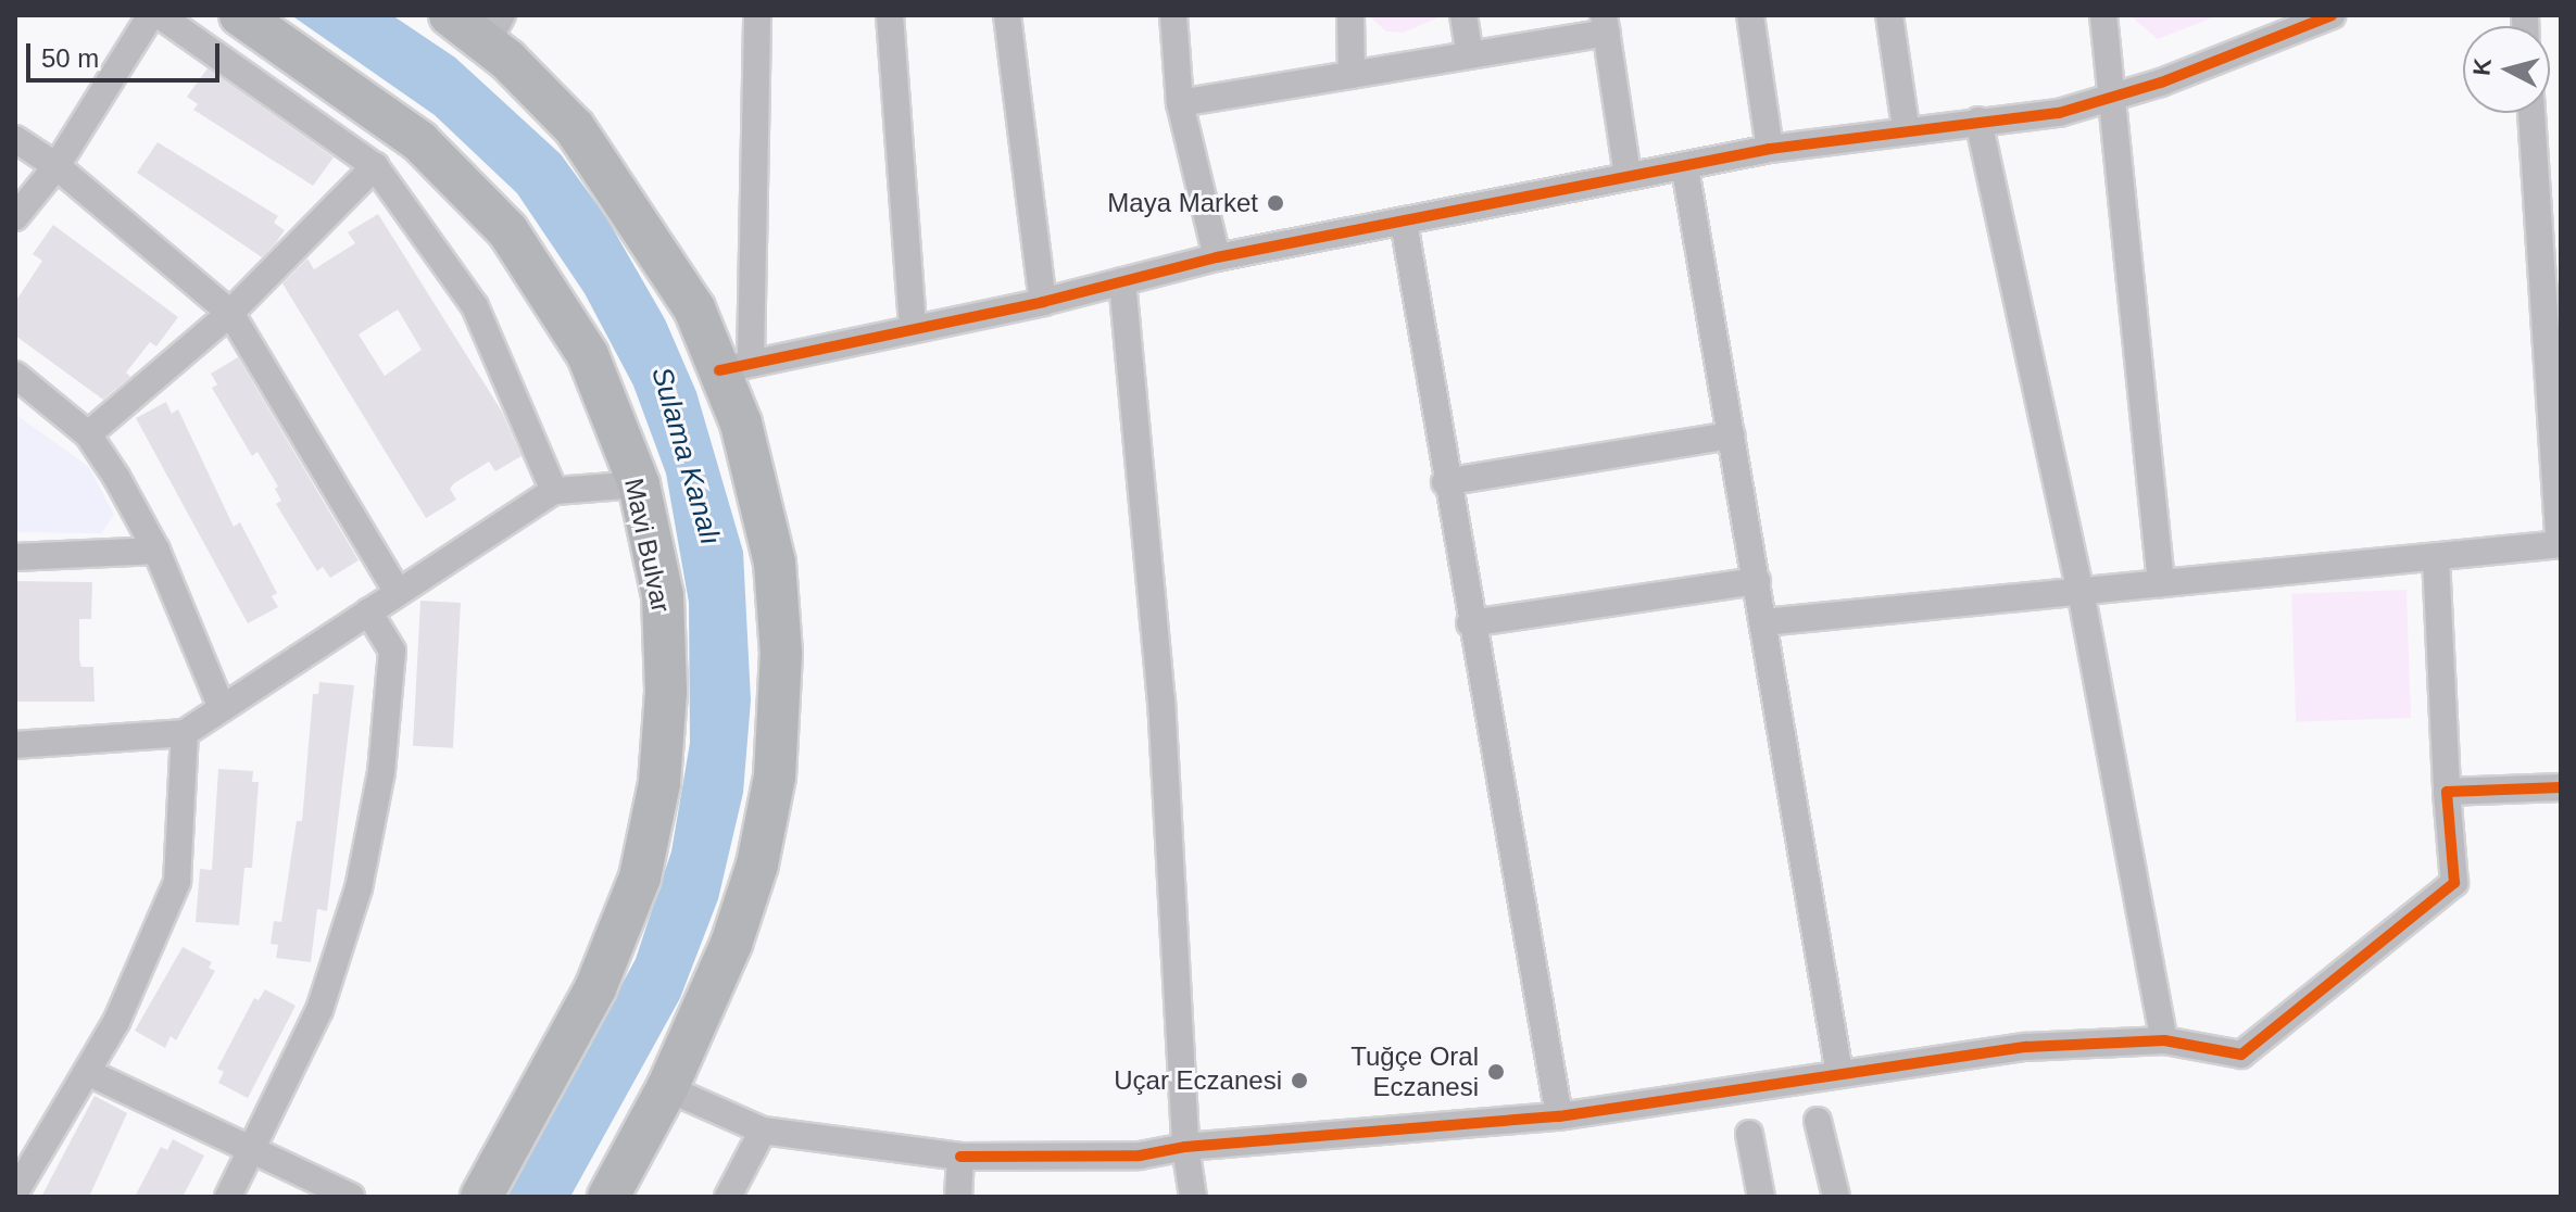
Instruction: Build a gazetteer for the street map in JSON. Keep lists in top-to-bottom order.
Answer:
{
  "streets": {
    "main road": ["Mavi Bulvar"]
  },
  "water": ["Sulama Kanalı"],
  "places": ["Maya Market", "Tuğçe Oral Eczanesi", "Uçar Eczanesi"],
  "scale_bar": "50 m",
  "north": "left"
}
